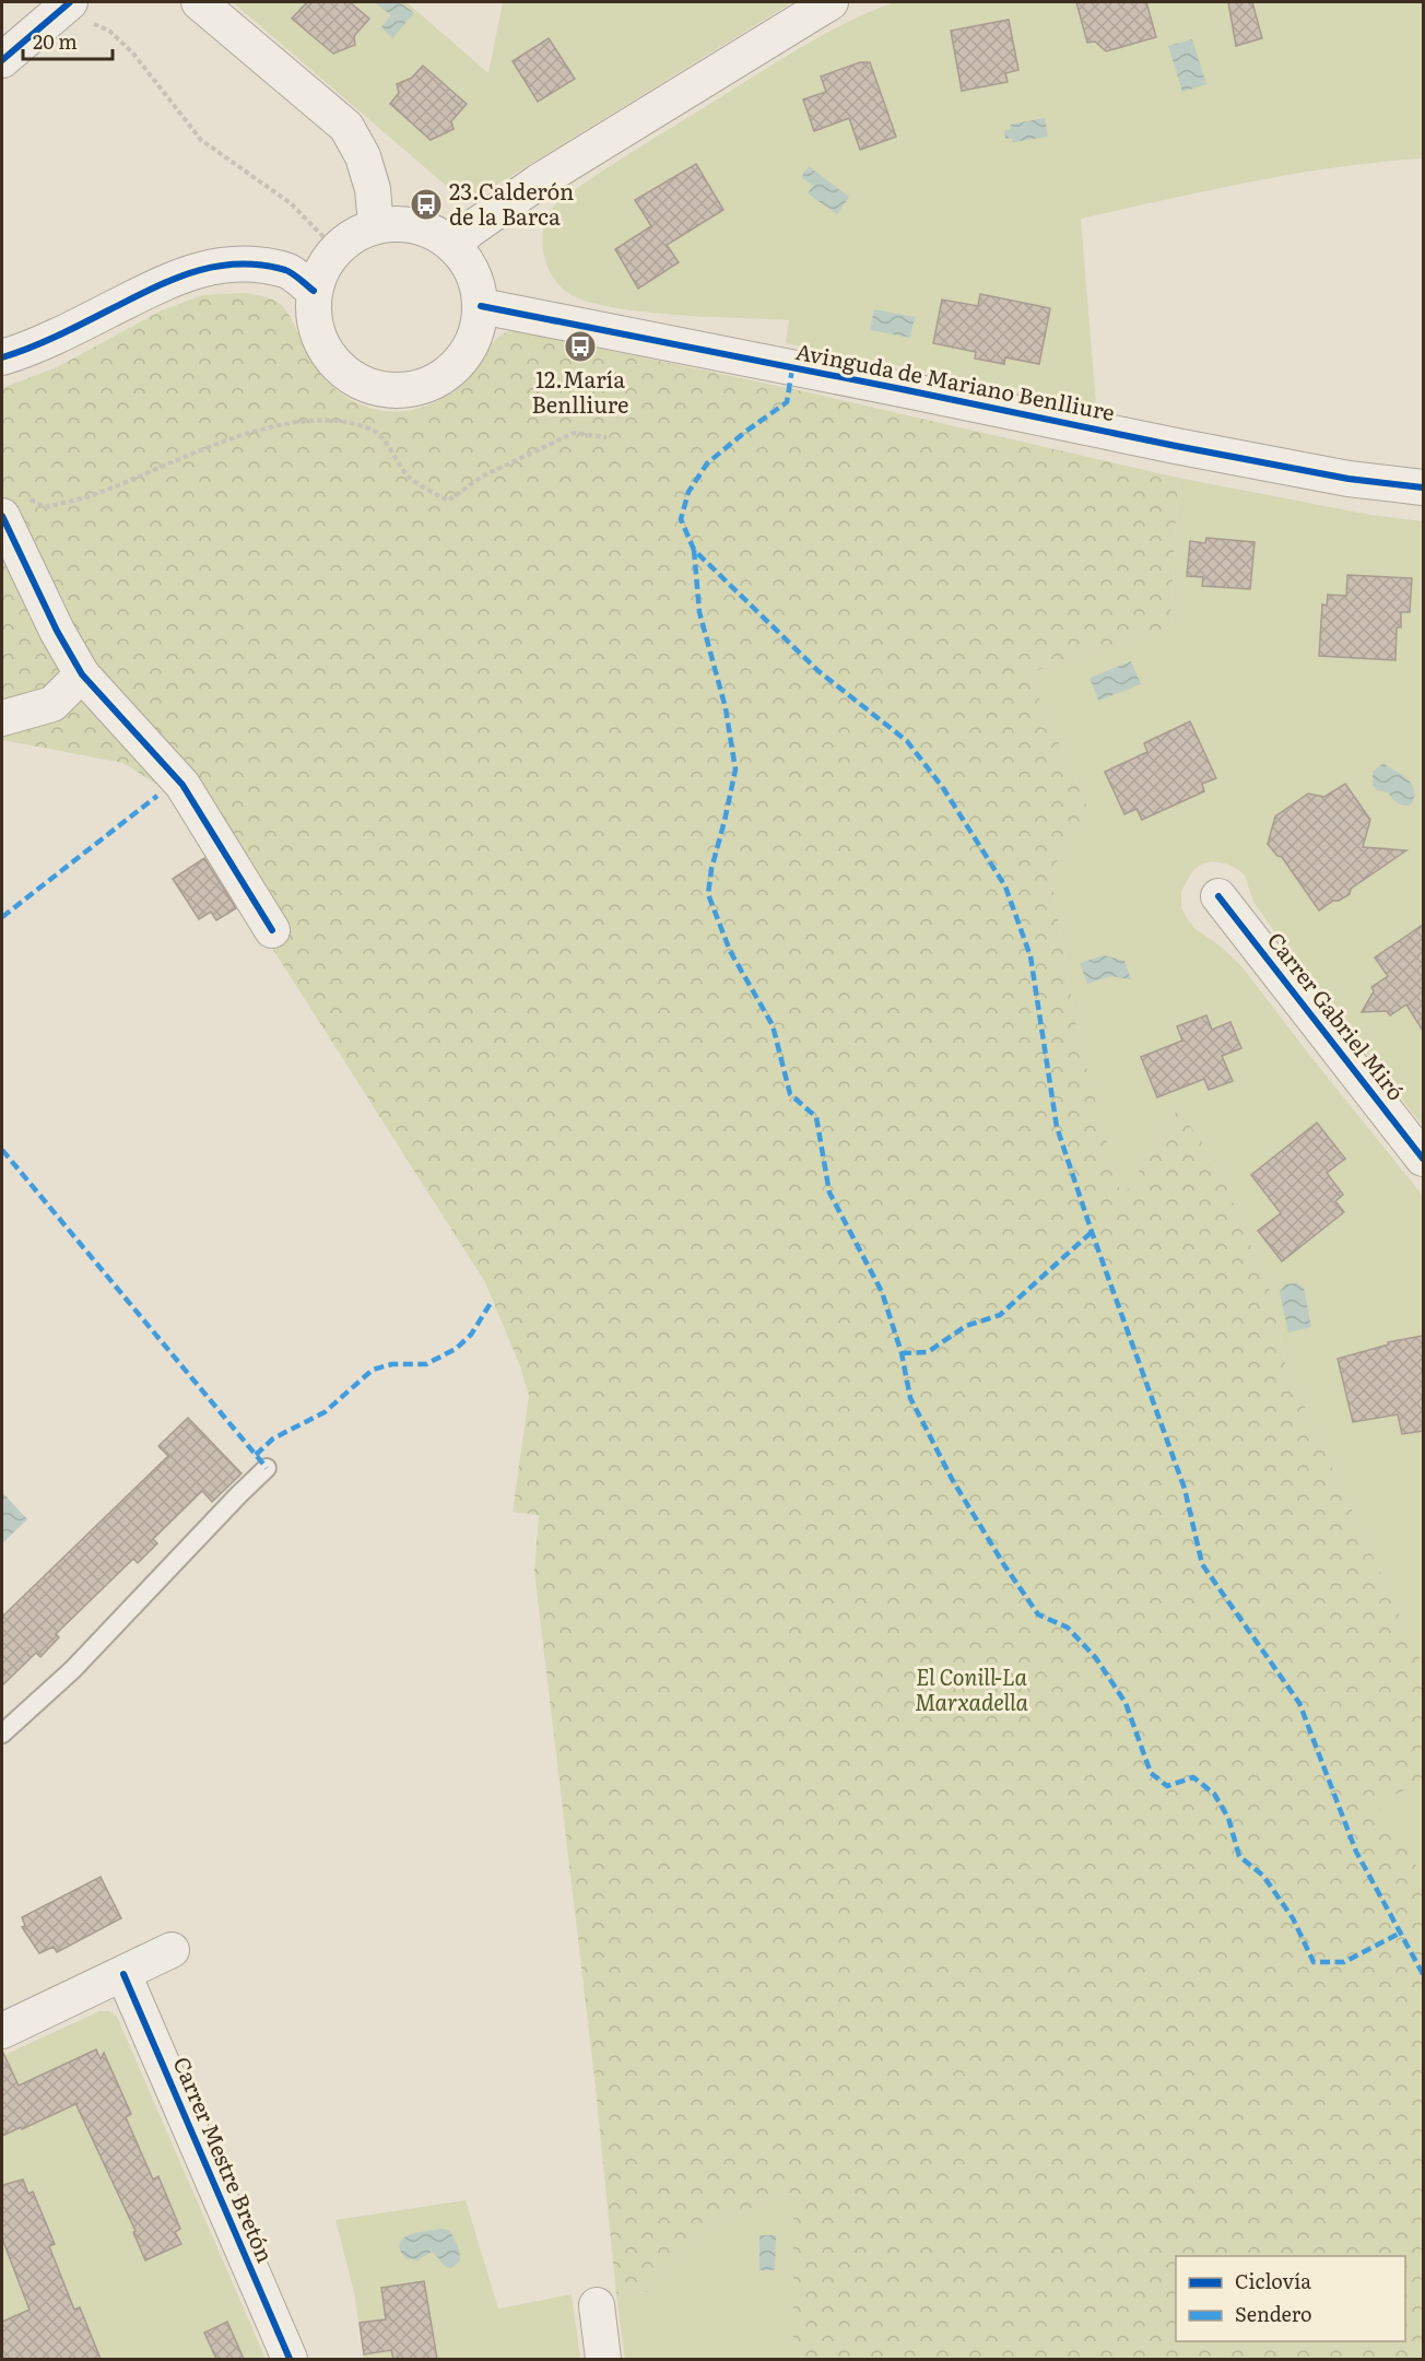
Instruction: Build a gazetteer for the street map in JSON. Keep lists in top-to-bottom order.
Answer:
{
  "streets": {
    "street": ["Avinguda de Mariano Benlliure", "Carrer Gabriel Miró", "Carrer Mestre Bretón"]
  },
  "parks": ["El Conill-La Marxadella"],
  "places": {
    "bus stop": ["23.Calderón de la Barca", "12.María Benlliure"]
  },
  "legend": ["Ciclovía", "Sendero"],
  "scale_bar": "20 m"
}
